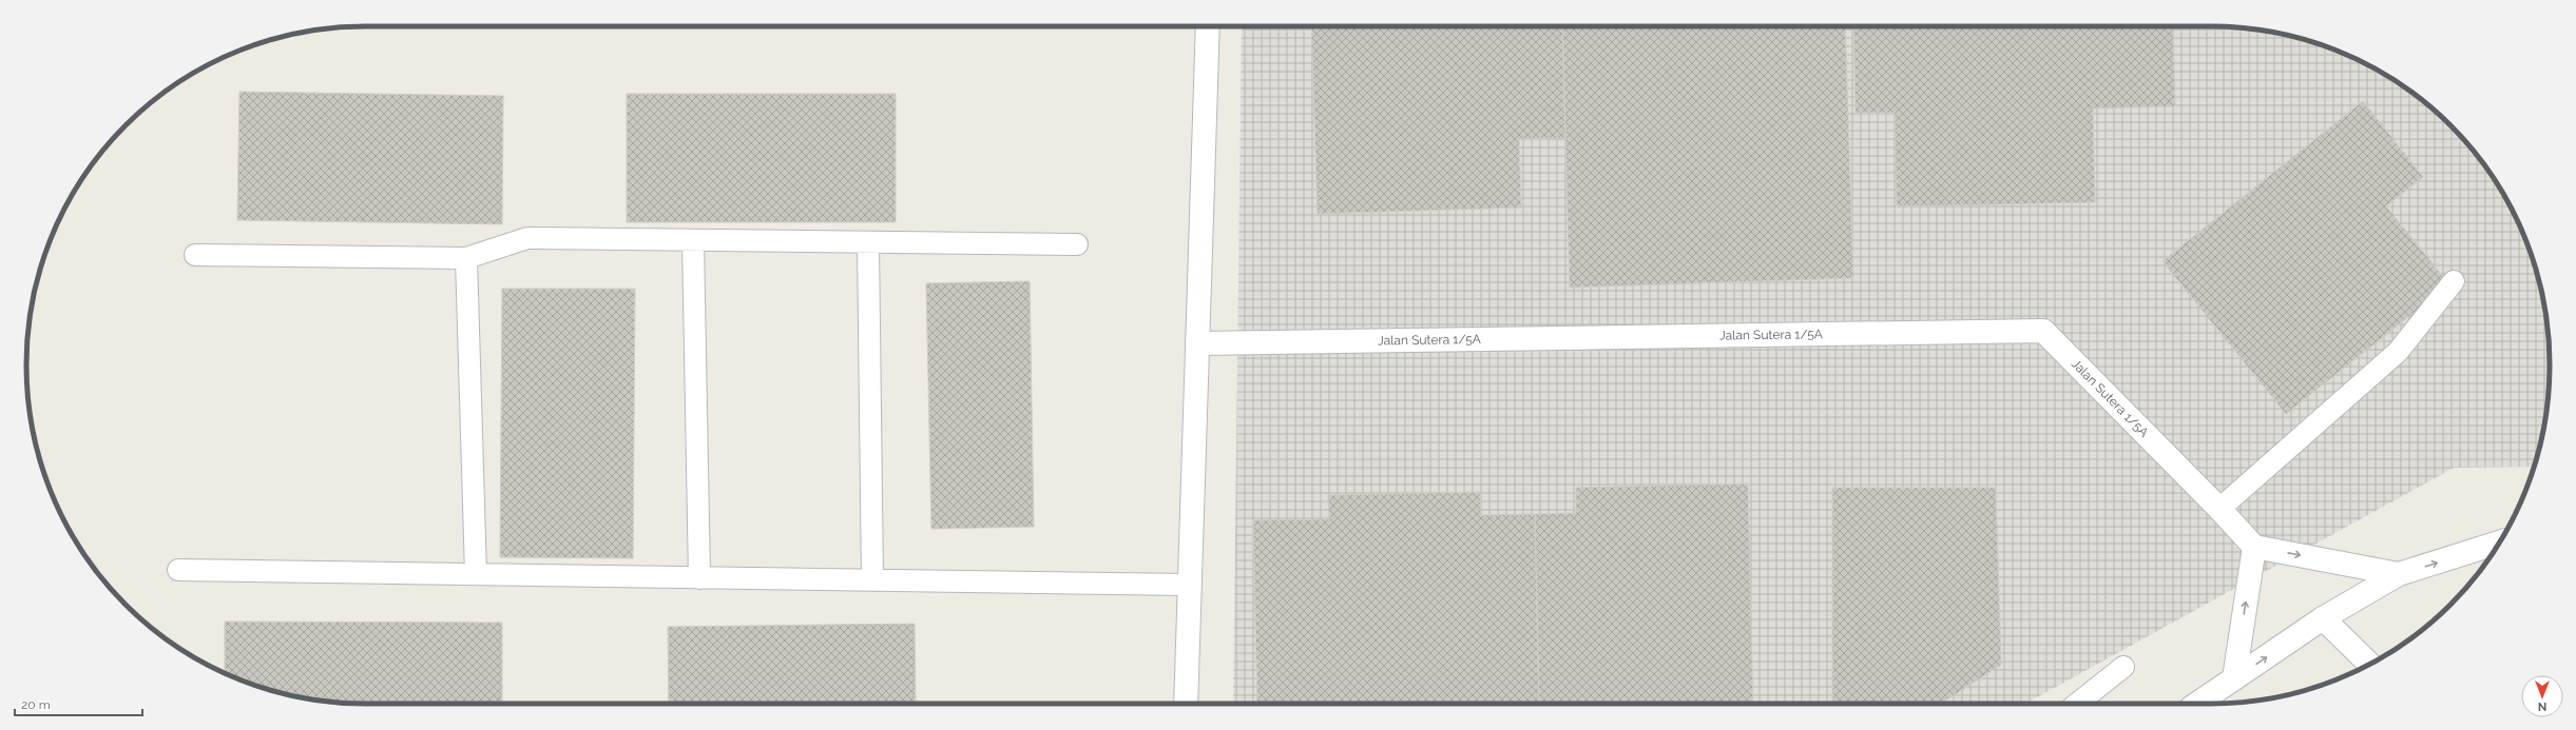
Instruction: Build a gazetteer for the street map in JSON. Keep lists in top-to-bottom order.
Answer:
{
  "streets": {
    "street": ["Jalan Sutera 1/5A"]
  },
  "scale_bar": "20 m",
  "north": "bottom"
}
